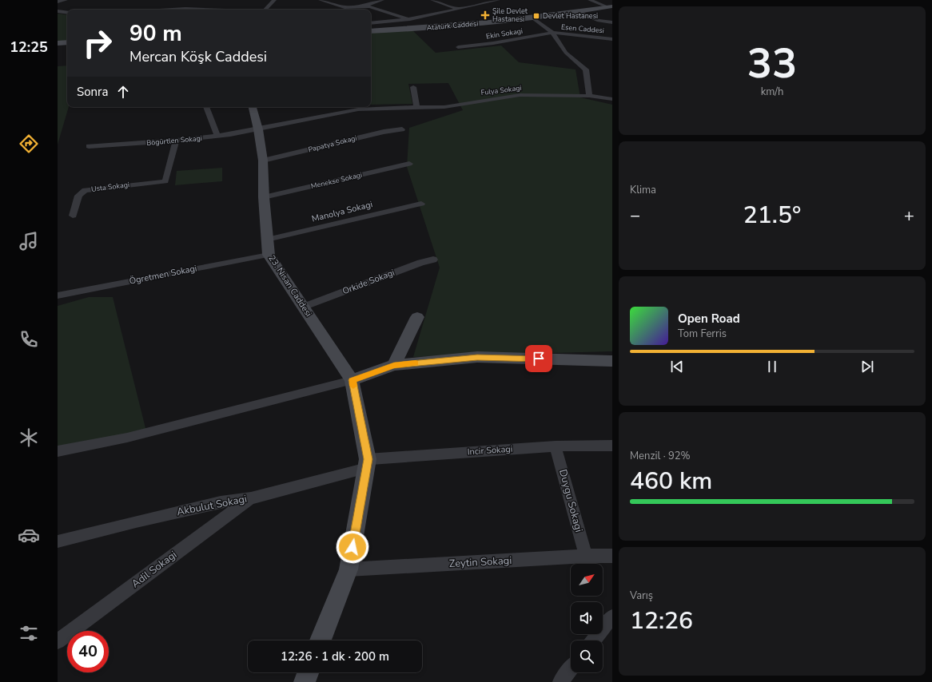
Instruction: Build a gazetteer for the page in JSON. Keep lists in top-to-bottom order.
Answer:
{
  "streets": {
    "street": [
      "Atatürk Caddesi",
      "Esen Caddesi",
      "Ekin Sokagi",
      "Fulya Sokagi",
      "Bögürtlen Sokagi",
      "Papatya Sokagi",
      "Menekse Sokagi",
      "Usta Sokagi",
      "Manolya Sokagi",
      "Ögretmen Sokagi",
      "Orkide Sokagi",
      "23. Nisan Caddesi",
      "Incir Sokagi",
      "Duygu Sokagi",
      "Akbulut Sokagi",
      "Zeytin Sokagi",
      "Adil Sokagi"
    ]
  },
  "crossings": [
    ["Esen Caddesi", "Ekin Sokagi"],
    ["Fulya Sokagi", "Bögürtlen Sokagi"],
    ["Fulya Sokagi", "23. Nisan Caddesi"],
    ["Bögürtlen Sokagi", "Usta Sokagi"],
    ["Bögürtlen Sokagi", "23. Nisan Caddesi"],
    ["Papatya Sokagi", "23. Nisan Caddesi"],
    ["Menekse Sokagi", "23. Nisan Caddesi"],
    ["Manolya Sokagi", "23. Nisan Caddesi"],
    ["Ögretmen Sokagi", "23. Nisan Caddesi"],
    ["Orkide Sokagi", "23. Nisan Caddesi"],
    ["Incir Sokagi", "Duygu Sokagi"],
    ["Incir Sokagi", "Akbulut Sokagi"],
    ["Duygu Sokagi", "Zeytin Sokagi"],
    ["Akbulut Sokagi", "Adil Sokagi"]
  ],
  "places": {
    "health": ["Şile Devlet Hastanesi"],
    "transit": ["Devlet Hastanesi"]
  },
  "north": "top right",
  "page": {
    "tabs": "12:25",
    "tile": [
      ["33", "km/h"],
      "Klima",
      ["Menzil · 92%", "460 km"],
      ["Varış", "12:26"]
    ],
    "turn": ["90 m", "Mercan Köşk Caddesi"],
    "then": "Sonra",
    "heat": ["−", "21.5°", "+"],
    "song": ["Open Road", "Tom Ferris"],
    "limit": "40",
    "trip": "12:26 · 1 dk · 200 m"
  }
}
